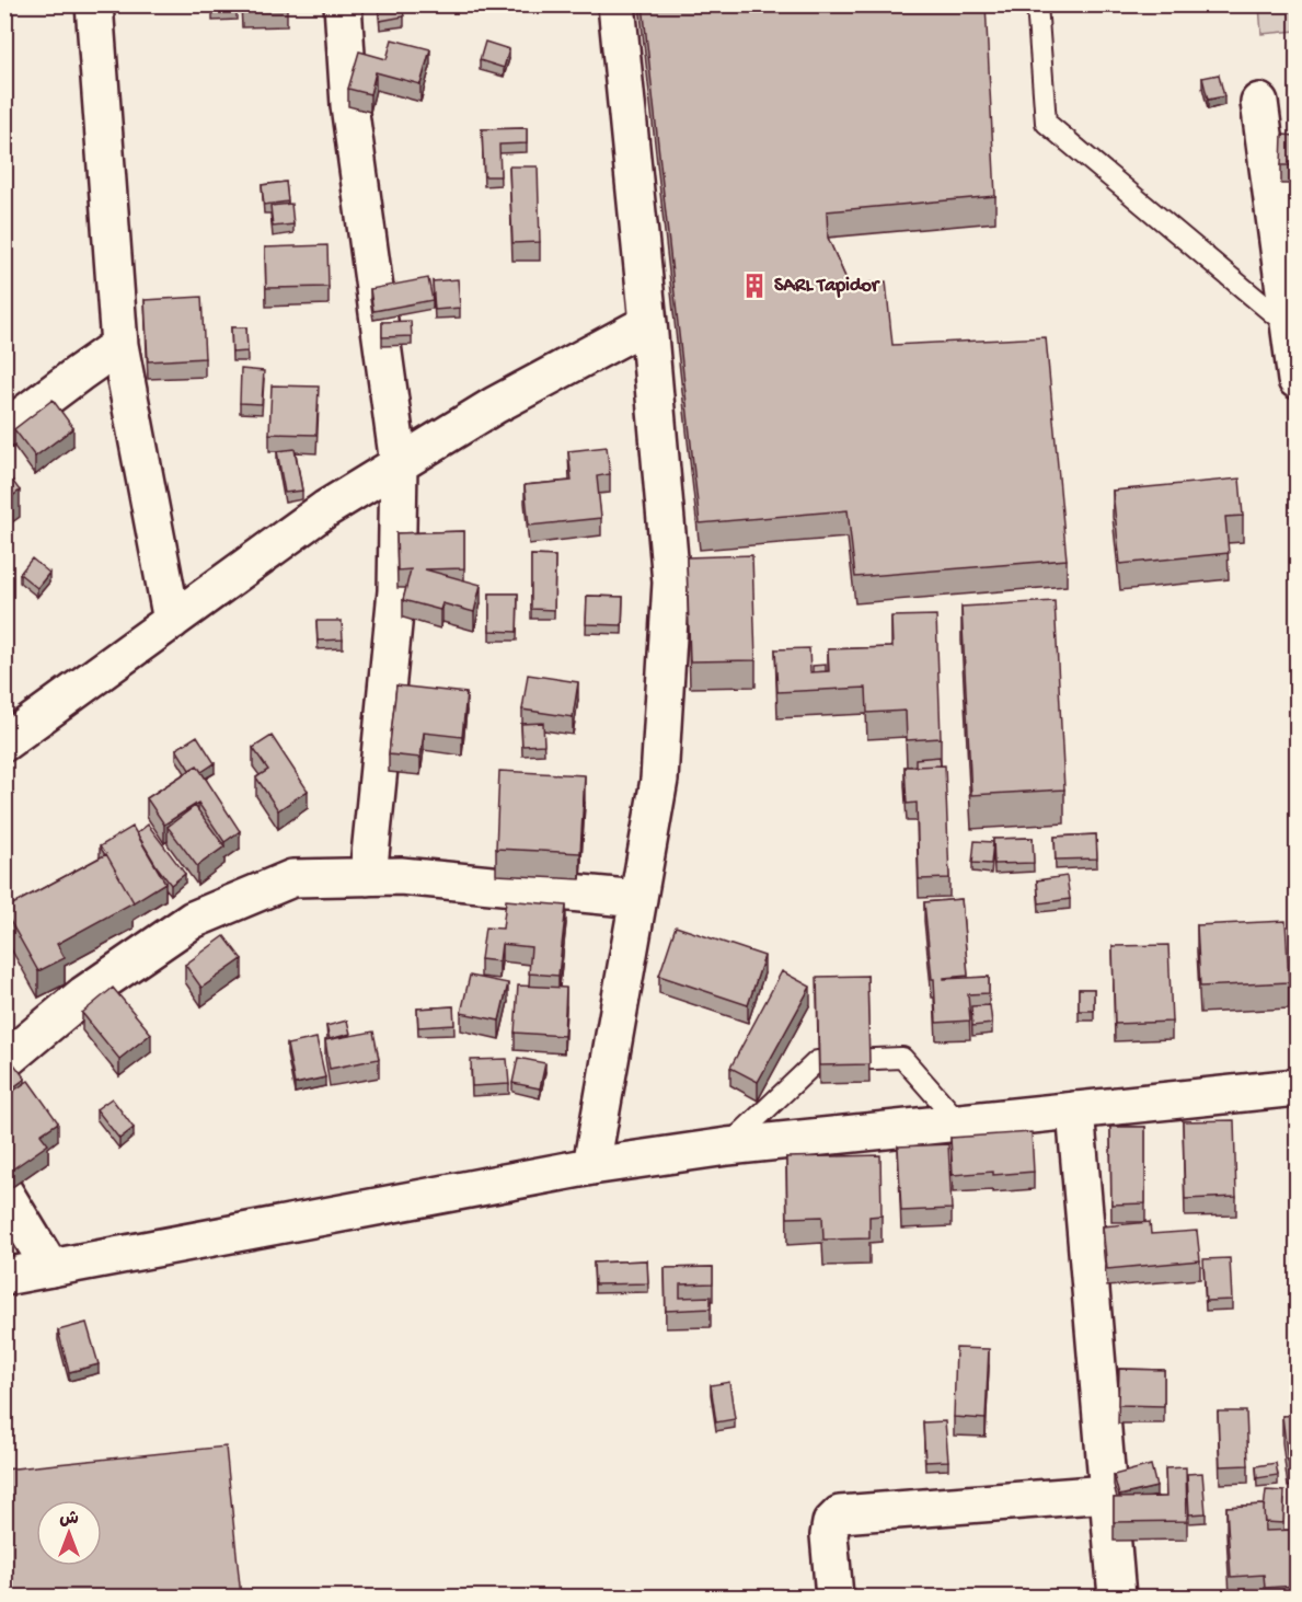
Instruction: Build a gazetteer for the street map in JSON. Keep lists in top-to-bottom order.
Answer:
{
  "places": {
    "building": ["SARL Tapidor"]
  },
  "north": "top"
}
